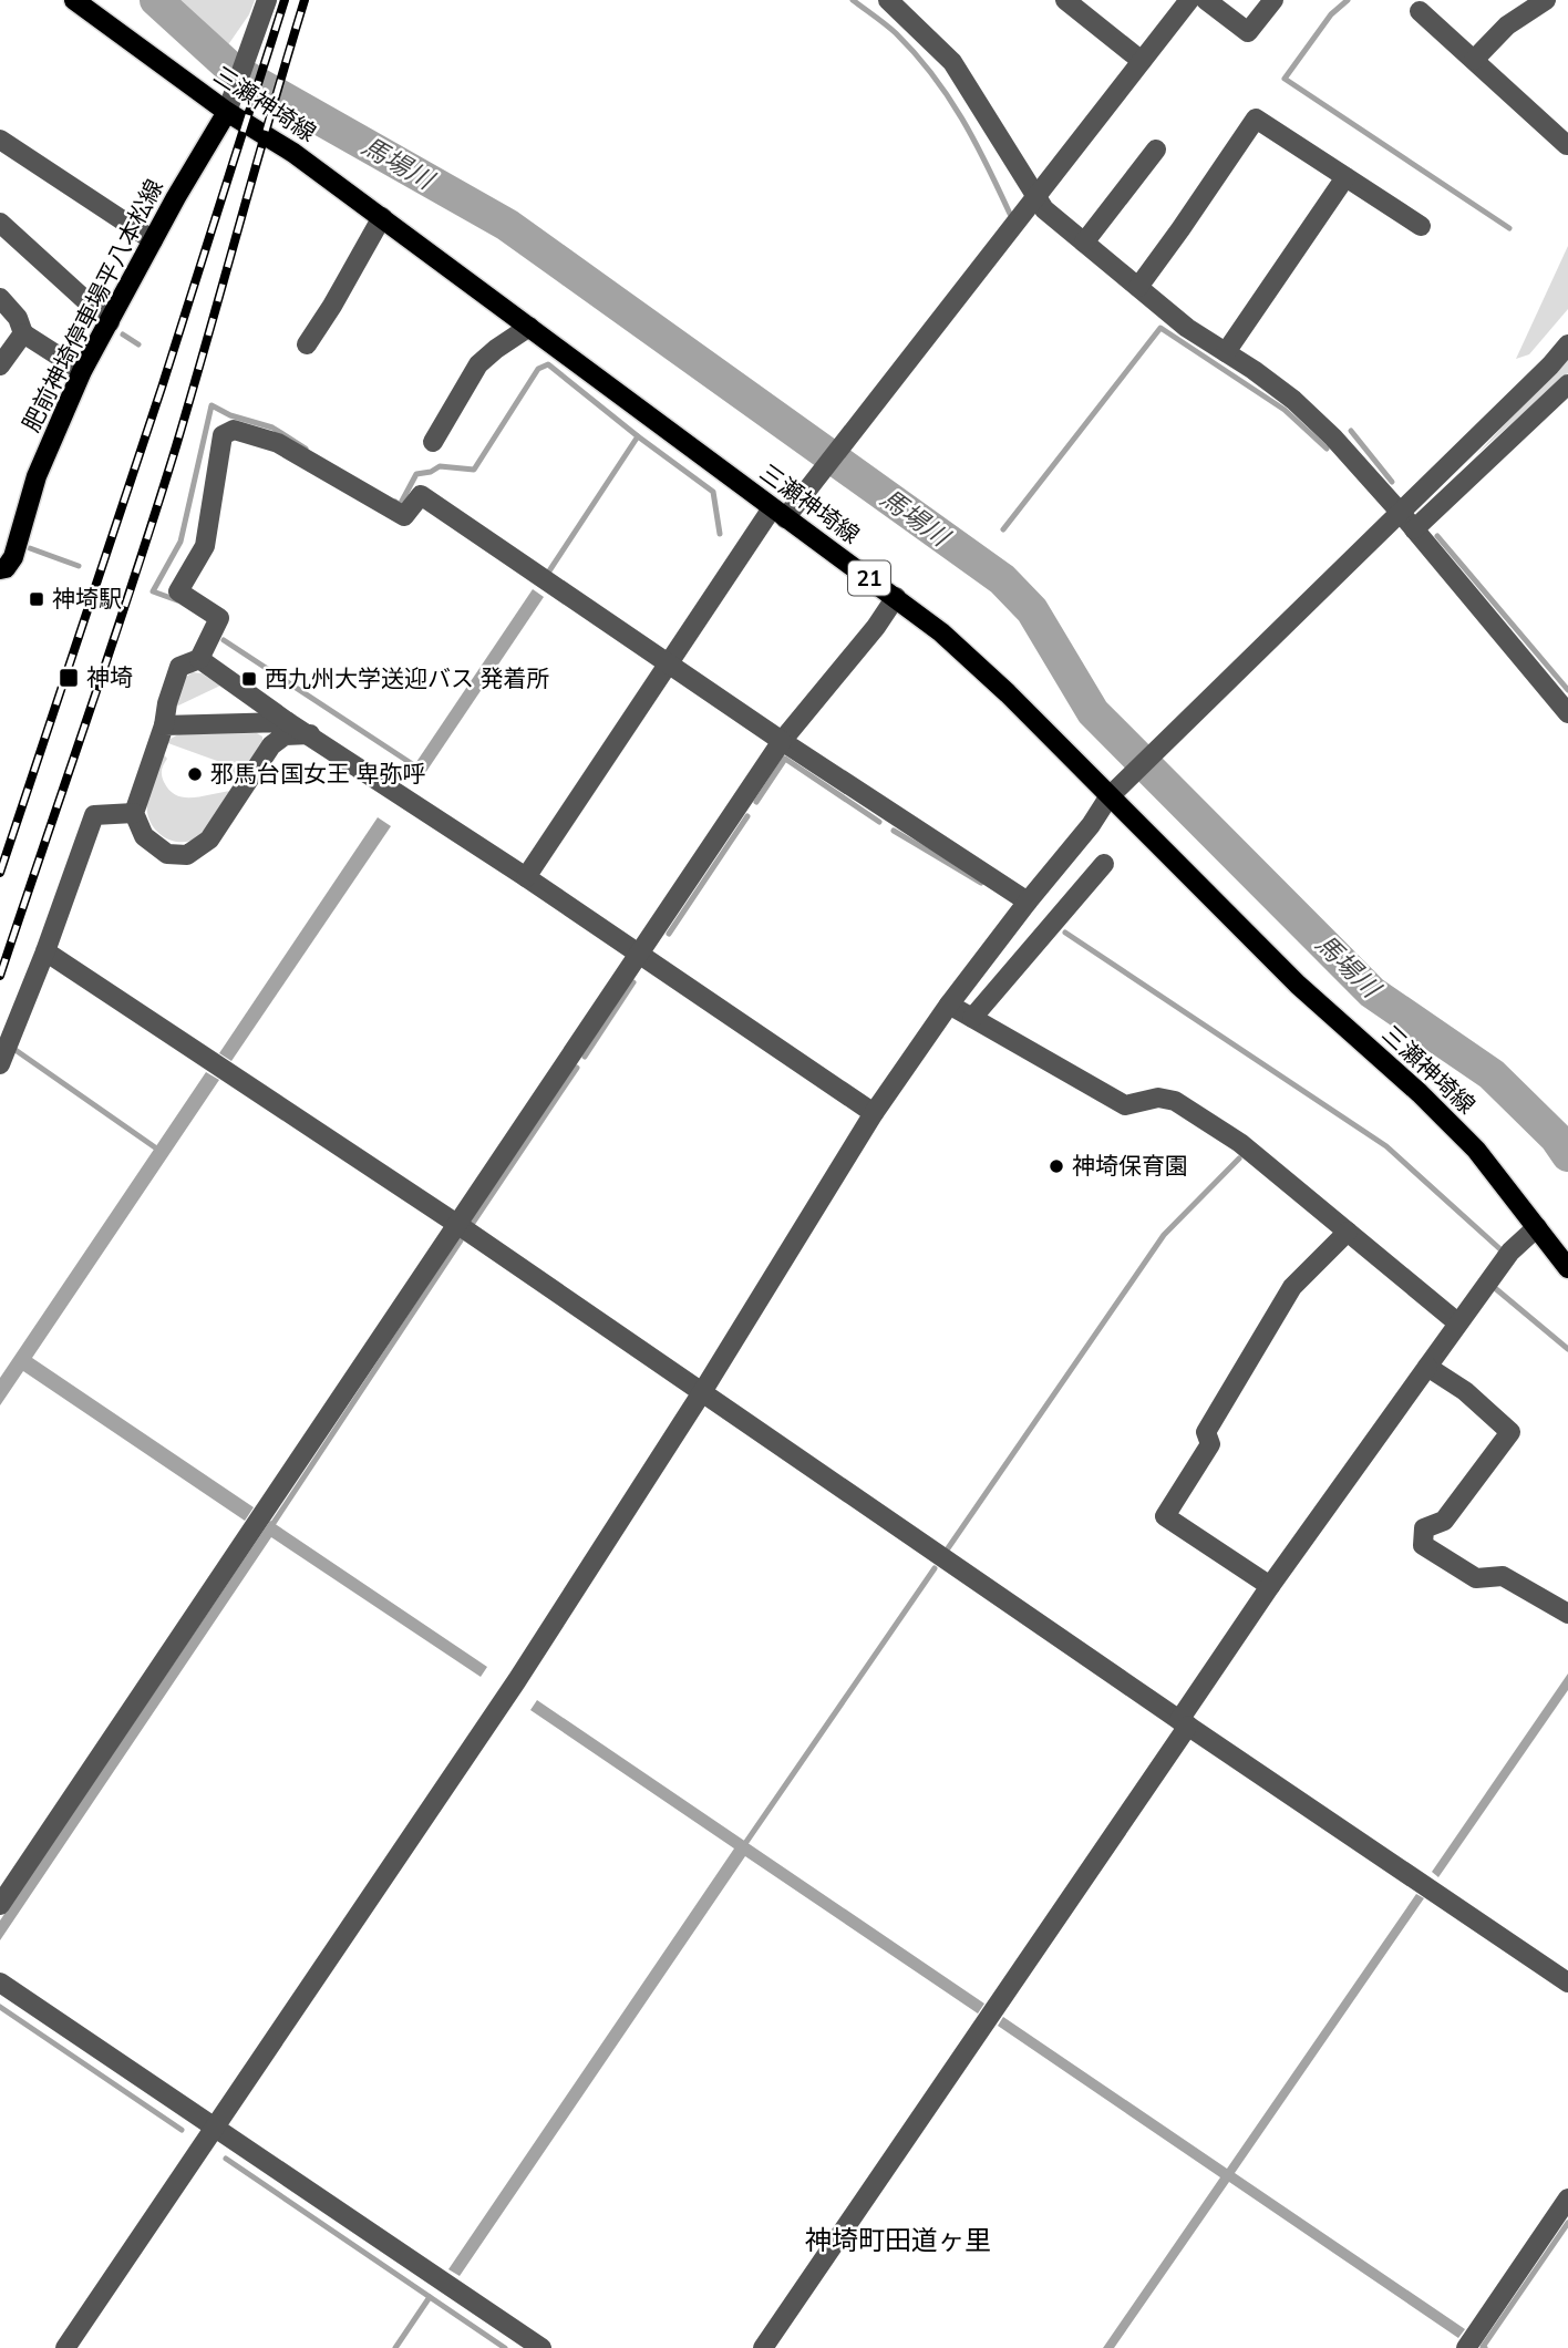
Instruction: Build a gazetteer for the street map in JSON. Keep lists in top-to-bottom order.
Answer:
{
  "streets": {
    "main road": ["三瀬神埼線", "肥前神埼停車場平八本松線", "21"]
  },
  "crossings": [
    ["三瀬神埼線", "肥前神埼停車場平八本松線"]
  ],
  "districts": ["神埼町田道ヶ里"],
  "water": ["馬場川"],
  "places": {
    "transit": ["神埼駅", "神埼", "西九州大学送迎バス 発着所"],
    "other": ["邪馬台国女王 卑弥呼", "神埼保育園"]
  }
}
